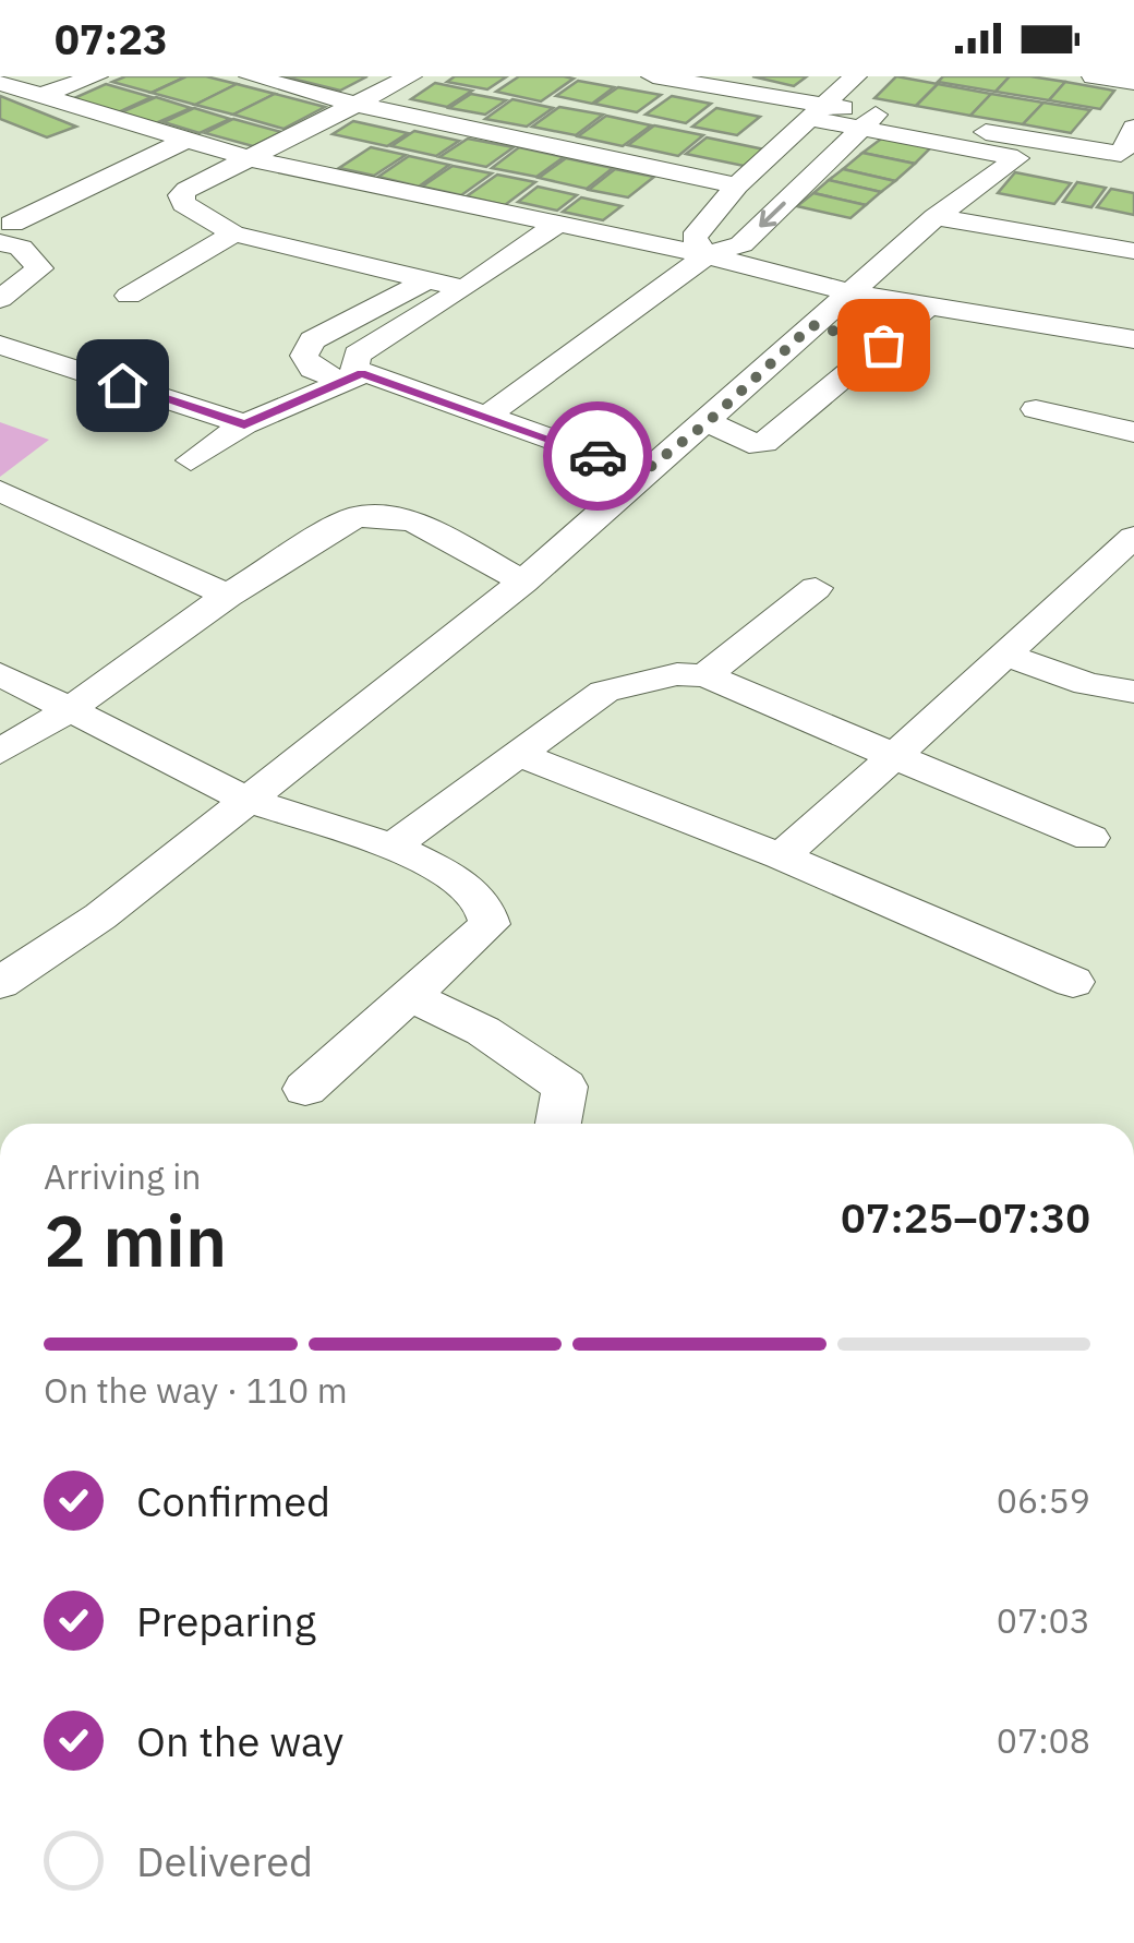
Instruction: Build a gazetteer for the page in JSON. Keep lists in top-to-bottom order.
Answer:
{
  "page": {
    "status": "07:23",
    "heading": ["2 min", "Arriving in", "07:25–07:30"],
    "bar": "On the way · 110 m",
    "list": [
      ["Confirmed", "06:59"],
      ["Preparing", "07:03"],
      ["On the way", "07:08"],
      "Delivered"
    ]
  }
}
